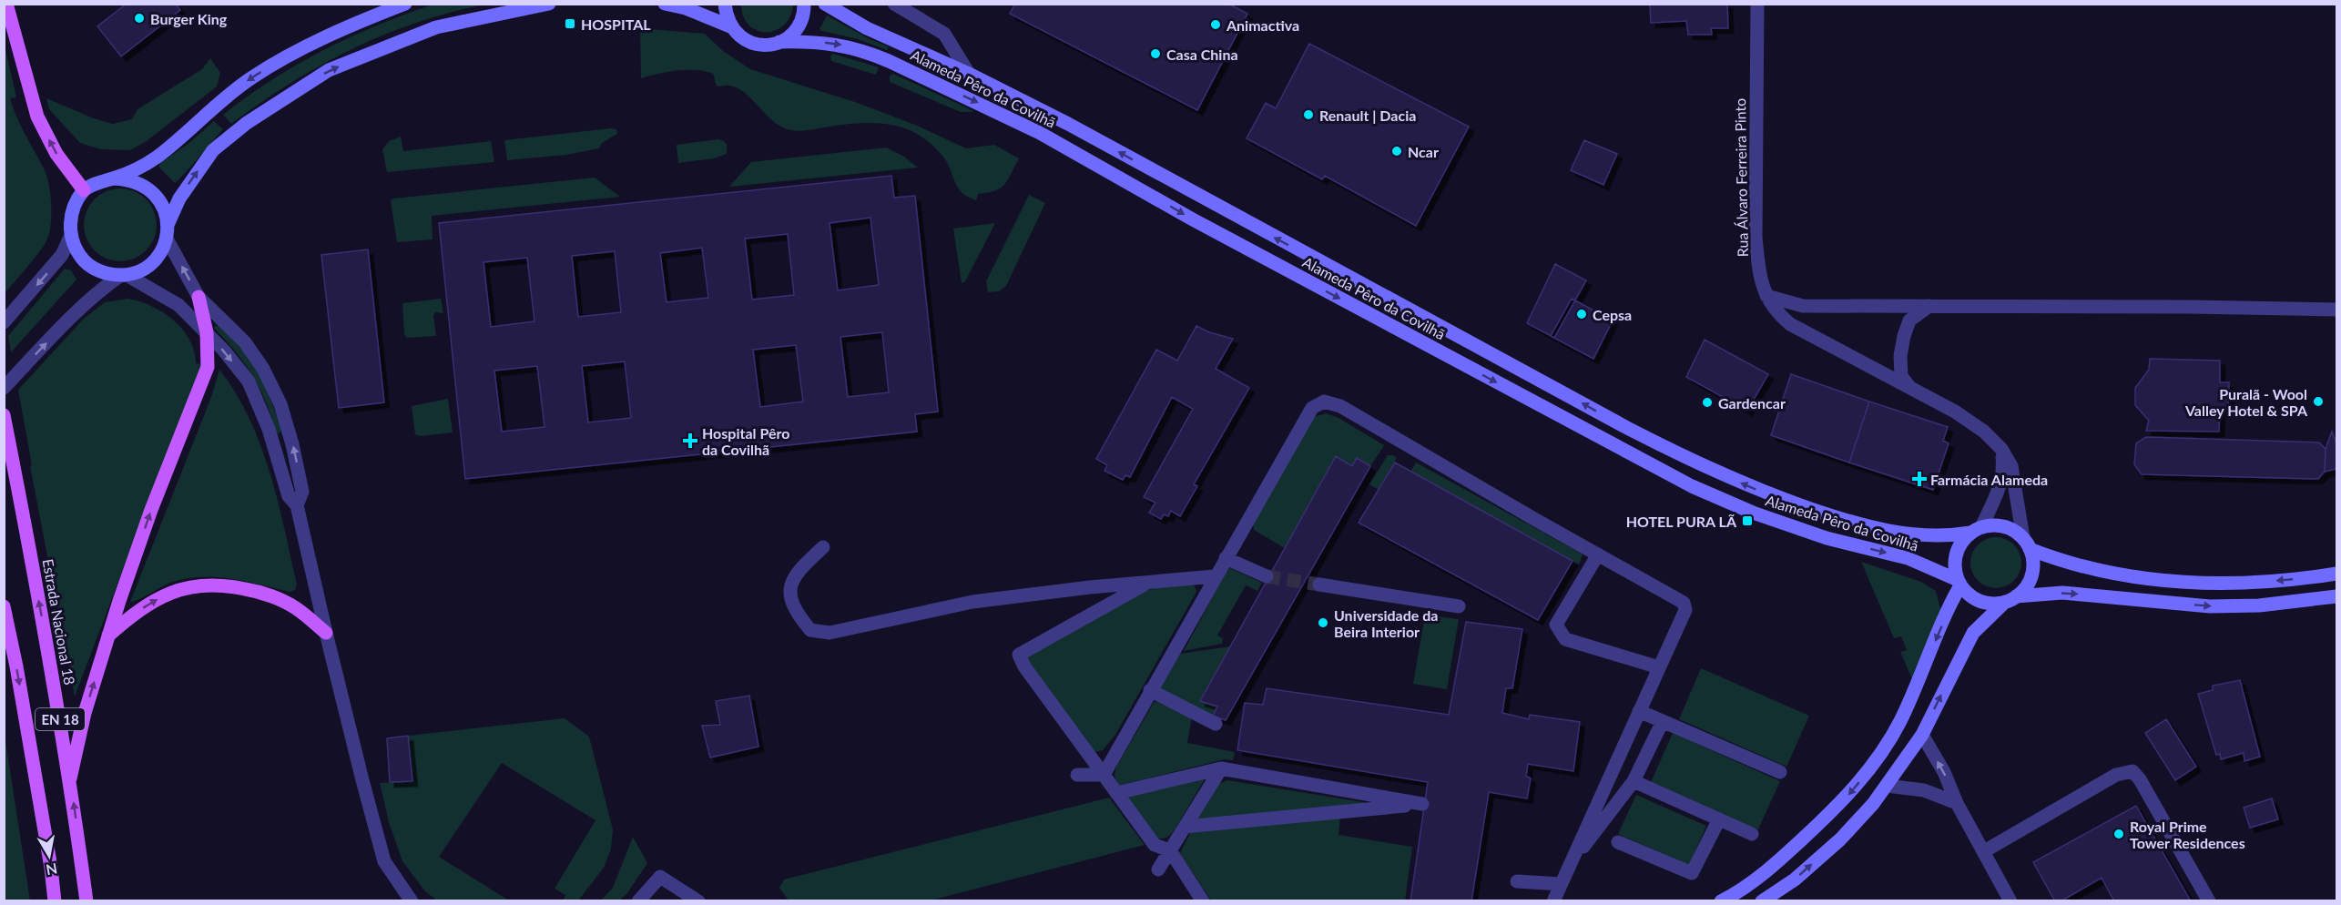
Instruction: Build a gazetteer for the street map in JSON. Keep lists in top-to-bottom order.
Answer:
{
  "streets": {
    "main road": ["Alameda Pêro da Covilhã", "Estrada Nacional 18", "EN 18"],
    "street": ["Rua Álvaro Ferreira Pinto"]
  },
  "crossings": [
    ["Alameda Pêro da Covilhã", "Rua Álvaro Ferreira Pinto"]
  ],
  "places": {
    "other": [
      "Burger King",
      "Animactiva",
      "Casa China",
      "Renault | Dacia",
      "Ncar",
      "Cepsa",
      "Puralã - Wool Valley Hotel & SPA",
      "Gardencar",
      "Universidade da Beira Interior",
      "Royal Prime Tower Residences"
    ],
    "transit": ["HOSPITAL", "HOTEL PURA LÃ"],
    "health": ["Hospital Pêro da Covilhã", "Farmácia Alameda"]
  },
  "north": "bottom"
}
